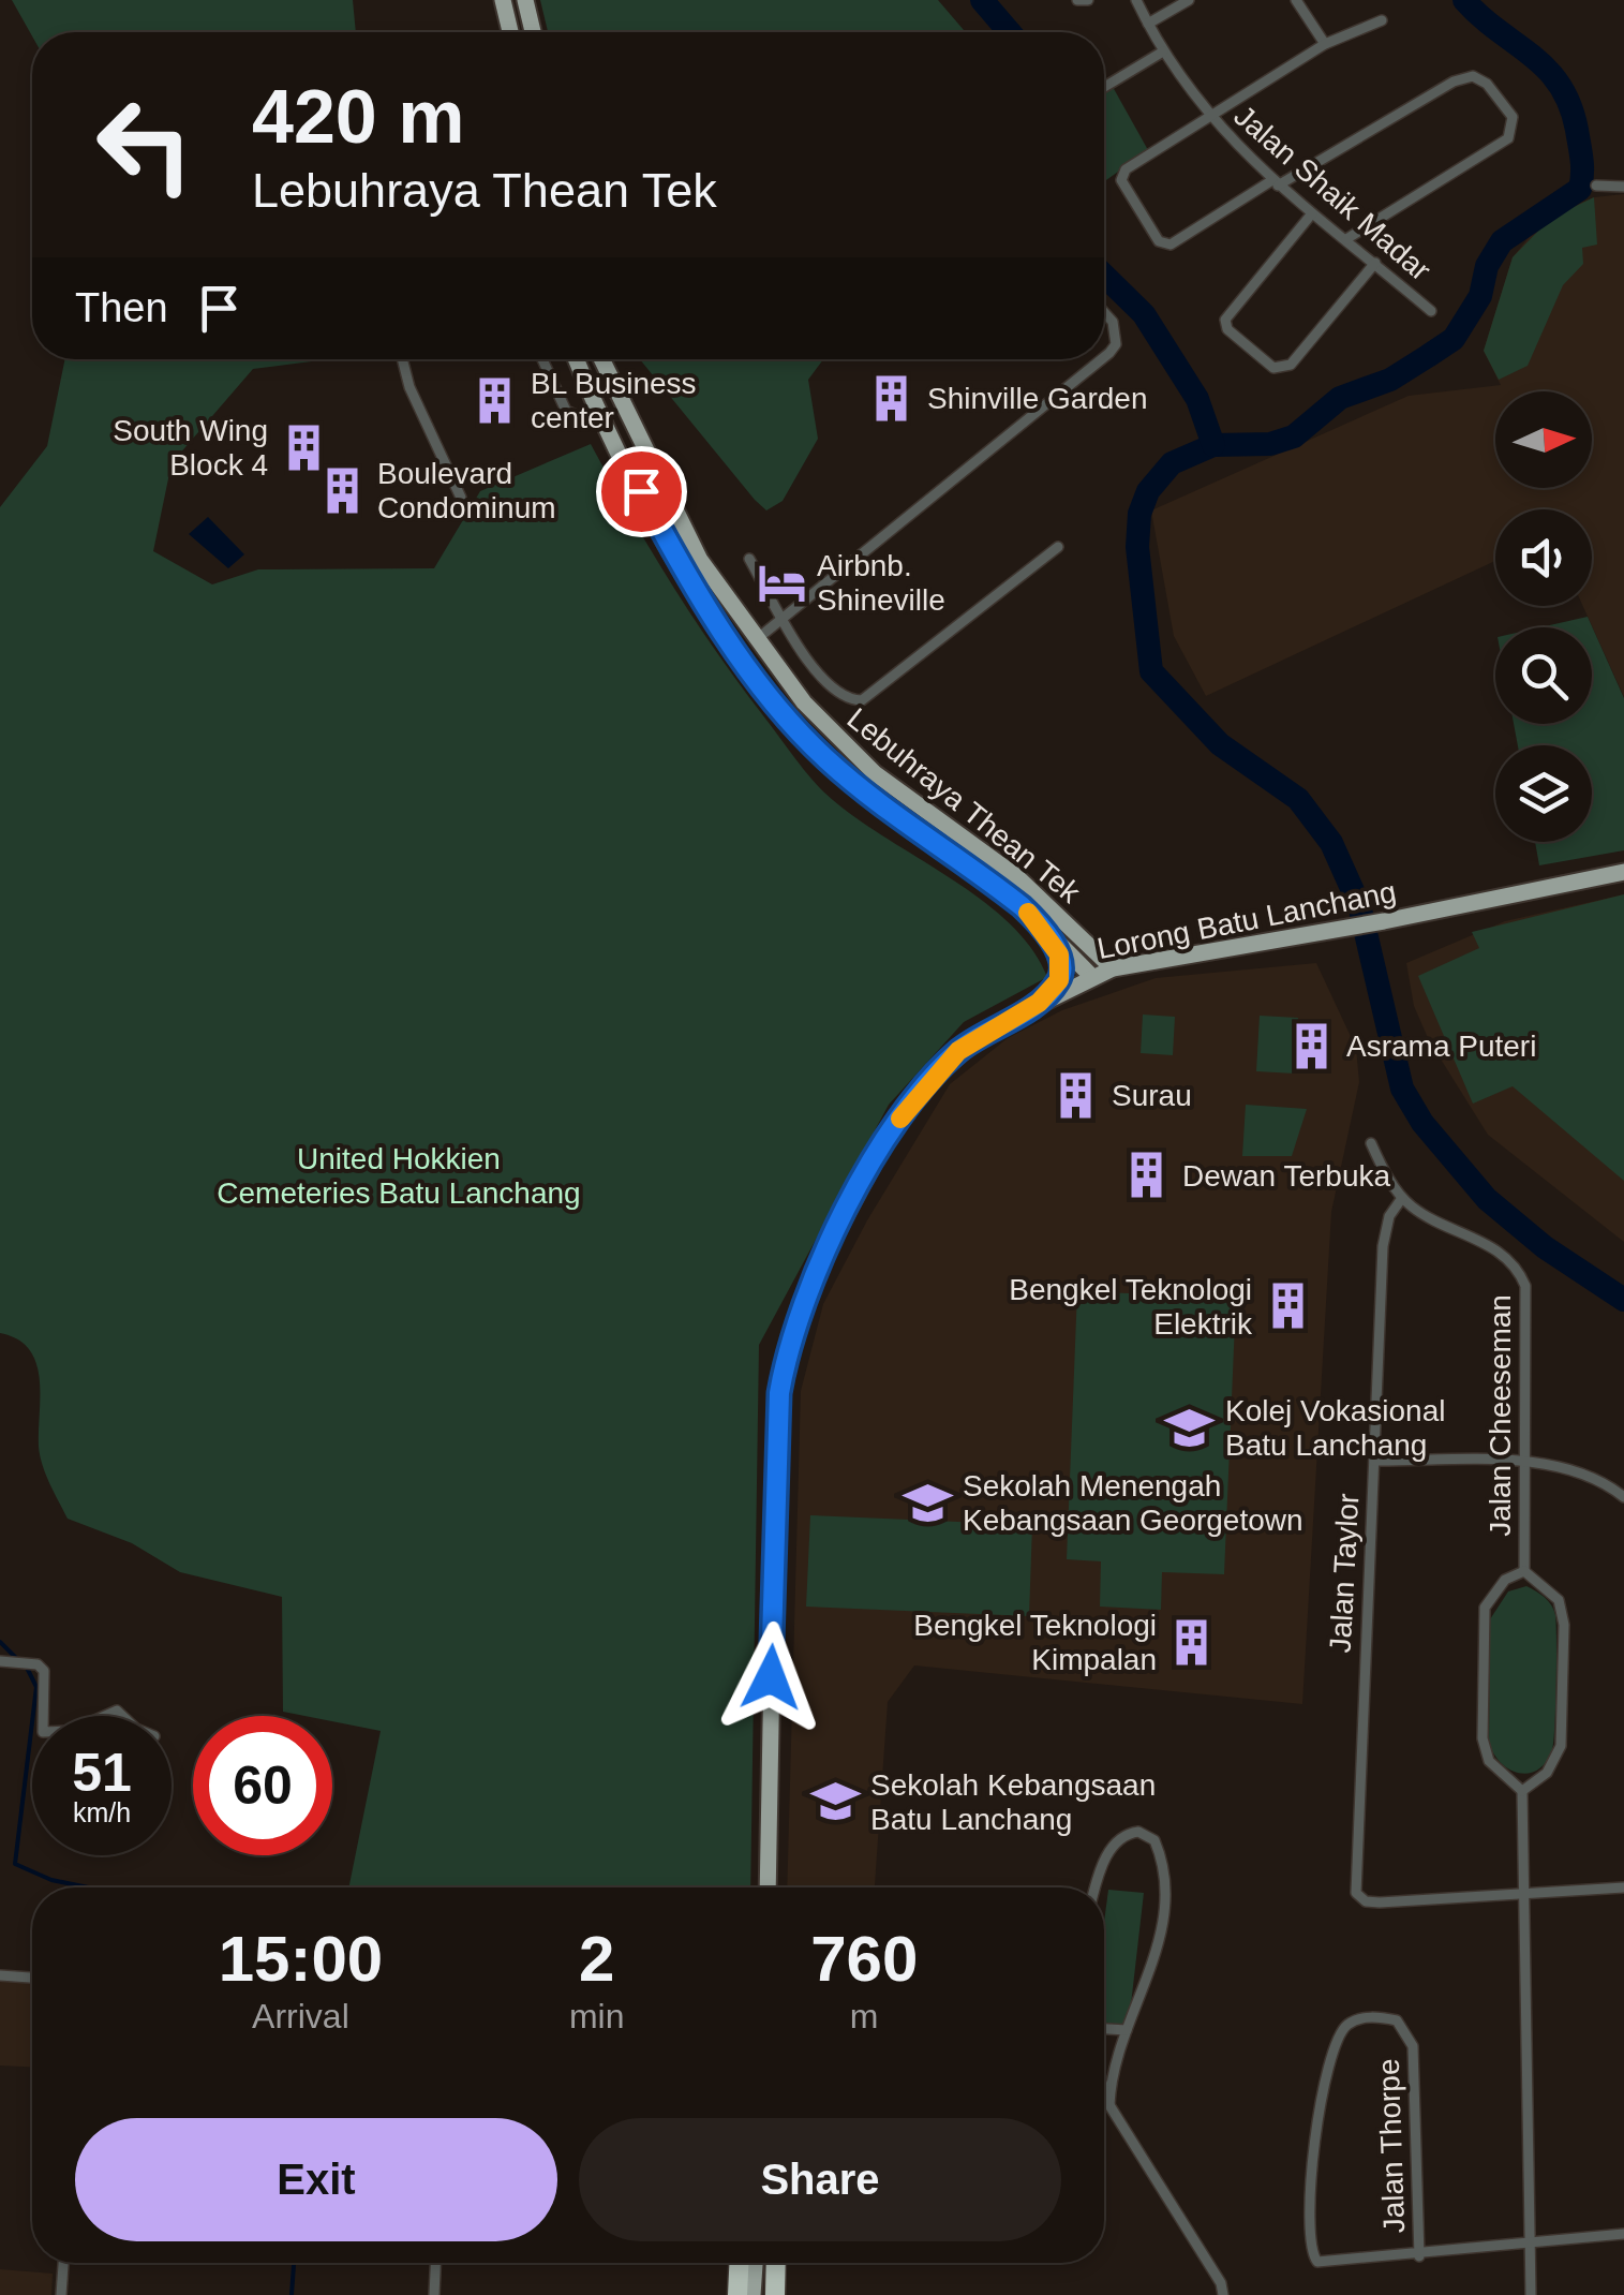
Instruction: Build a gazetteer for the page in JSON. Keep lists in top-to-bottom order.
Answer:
{
  "streets": {
    "main road": ["Lebuhraya Thean Tek", "Lorong Batu Lanchang"],
    "street": [
      "Jalan Shaik Madar",
      "Jalan Cheeseman",
      "Jalan Taylor",
      "Jalan Thorpe"
    ]
  },
  "crossings": [
    ["Lebuhraya Thean Tek", "Lorong Batu Lanchang"],
    ["Jalan Cheeseman", "Jalan Taylor"]
  ],
  "parks": ["United Hokkien Cemeteries Batu Lanchang"],
  "places": {
    "building": [
      "Shinville Garden",
      "BL Business center",
      "South Wing Block 4",
      "Boulevard Condominum",
      "Asrama Puteri",
      "Surau",
      "Dewan Terbuka",
      "Bengkel Teknologi Elektrik",
      "Bengkel Teknologi Kimpalan"
    ],
    "hotel": ["Airbnb. Shineville"],
    "school or university": ["Kolej Vokasional Batu Lanchang", "Sekolah Menengah Kebangsaan Georgetown", "Sekolah Kebangsaan Batu Lanchang"]
  },
  "north": "right",
  "page": {
    "turn": ["420 m", "Lebuhraya Thean Tek"],
    "then": "Then",
    "speed": "51 km/h",
    "limit": "60",
    "eta": [
      "15:00",
      "Arrival",
      "2",
      "min",
      "760",
      "m"
    ],
    "buttons": ["Exit", "Share"]
  }
}
